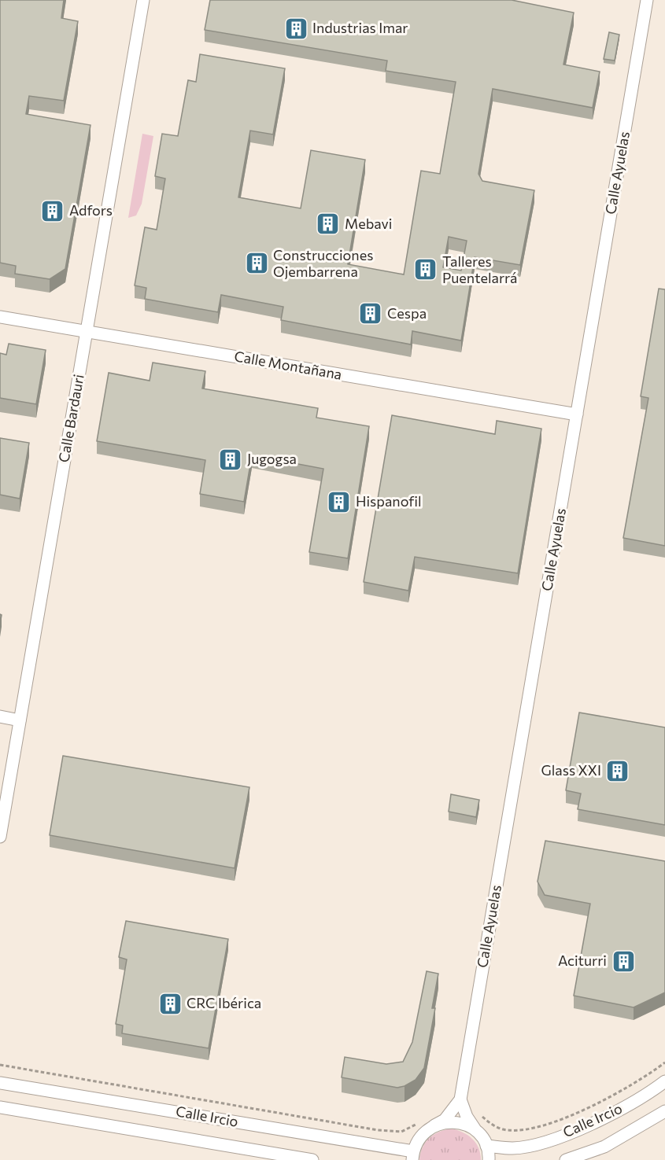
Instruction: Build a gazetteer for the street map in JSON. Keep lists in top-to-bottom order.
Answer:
{
  "streets": {
    "street": [
      "Calle Ayuelas",
      "Calle Montañana",
      "Calle Bardauri",
      "Calle Ircio"
    ]
  },
  "crossings": [
    ["Calle Ayuelas", "Calle Montañana"],
    ["Calle Ayuelas", "Calle Ircio"],
    ["Calle Montañana", "Calle Bardauri"]
  ],
  "places": {
    "building": [
      "Industrias Imar",
      "Adfors",
      "Mebavi",
      "Construcciones Ojembarrena",
      "Talleres Puentelarrá",
      "Cespa",
      "Jugogsa",
      "Hispanofil",
      "Glass XXI",
      "Aciturri",
      "CRC Ibérica"
    ]
  }
}
